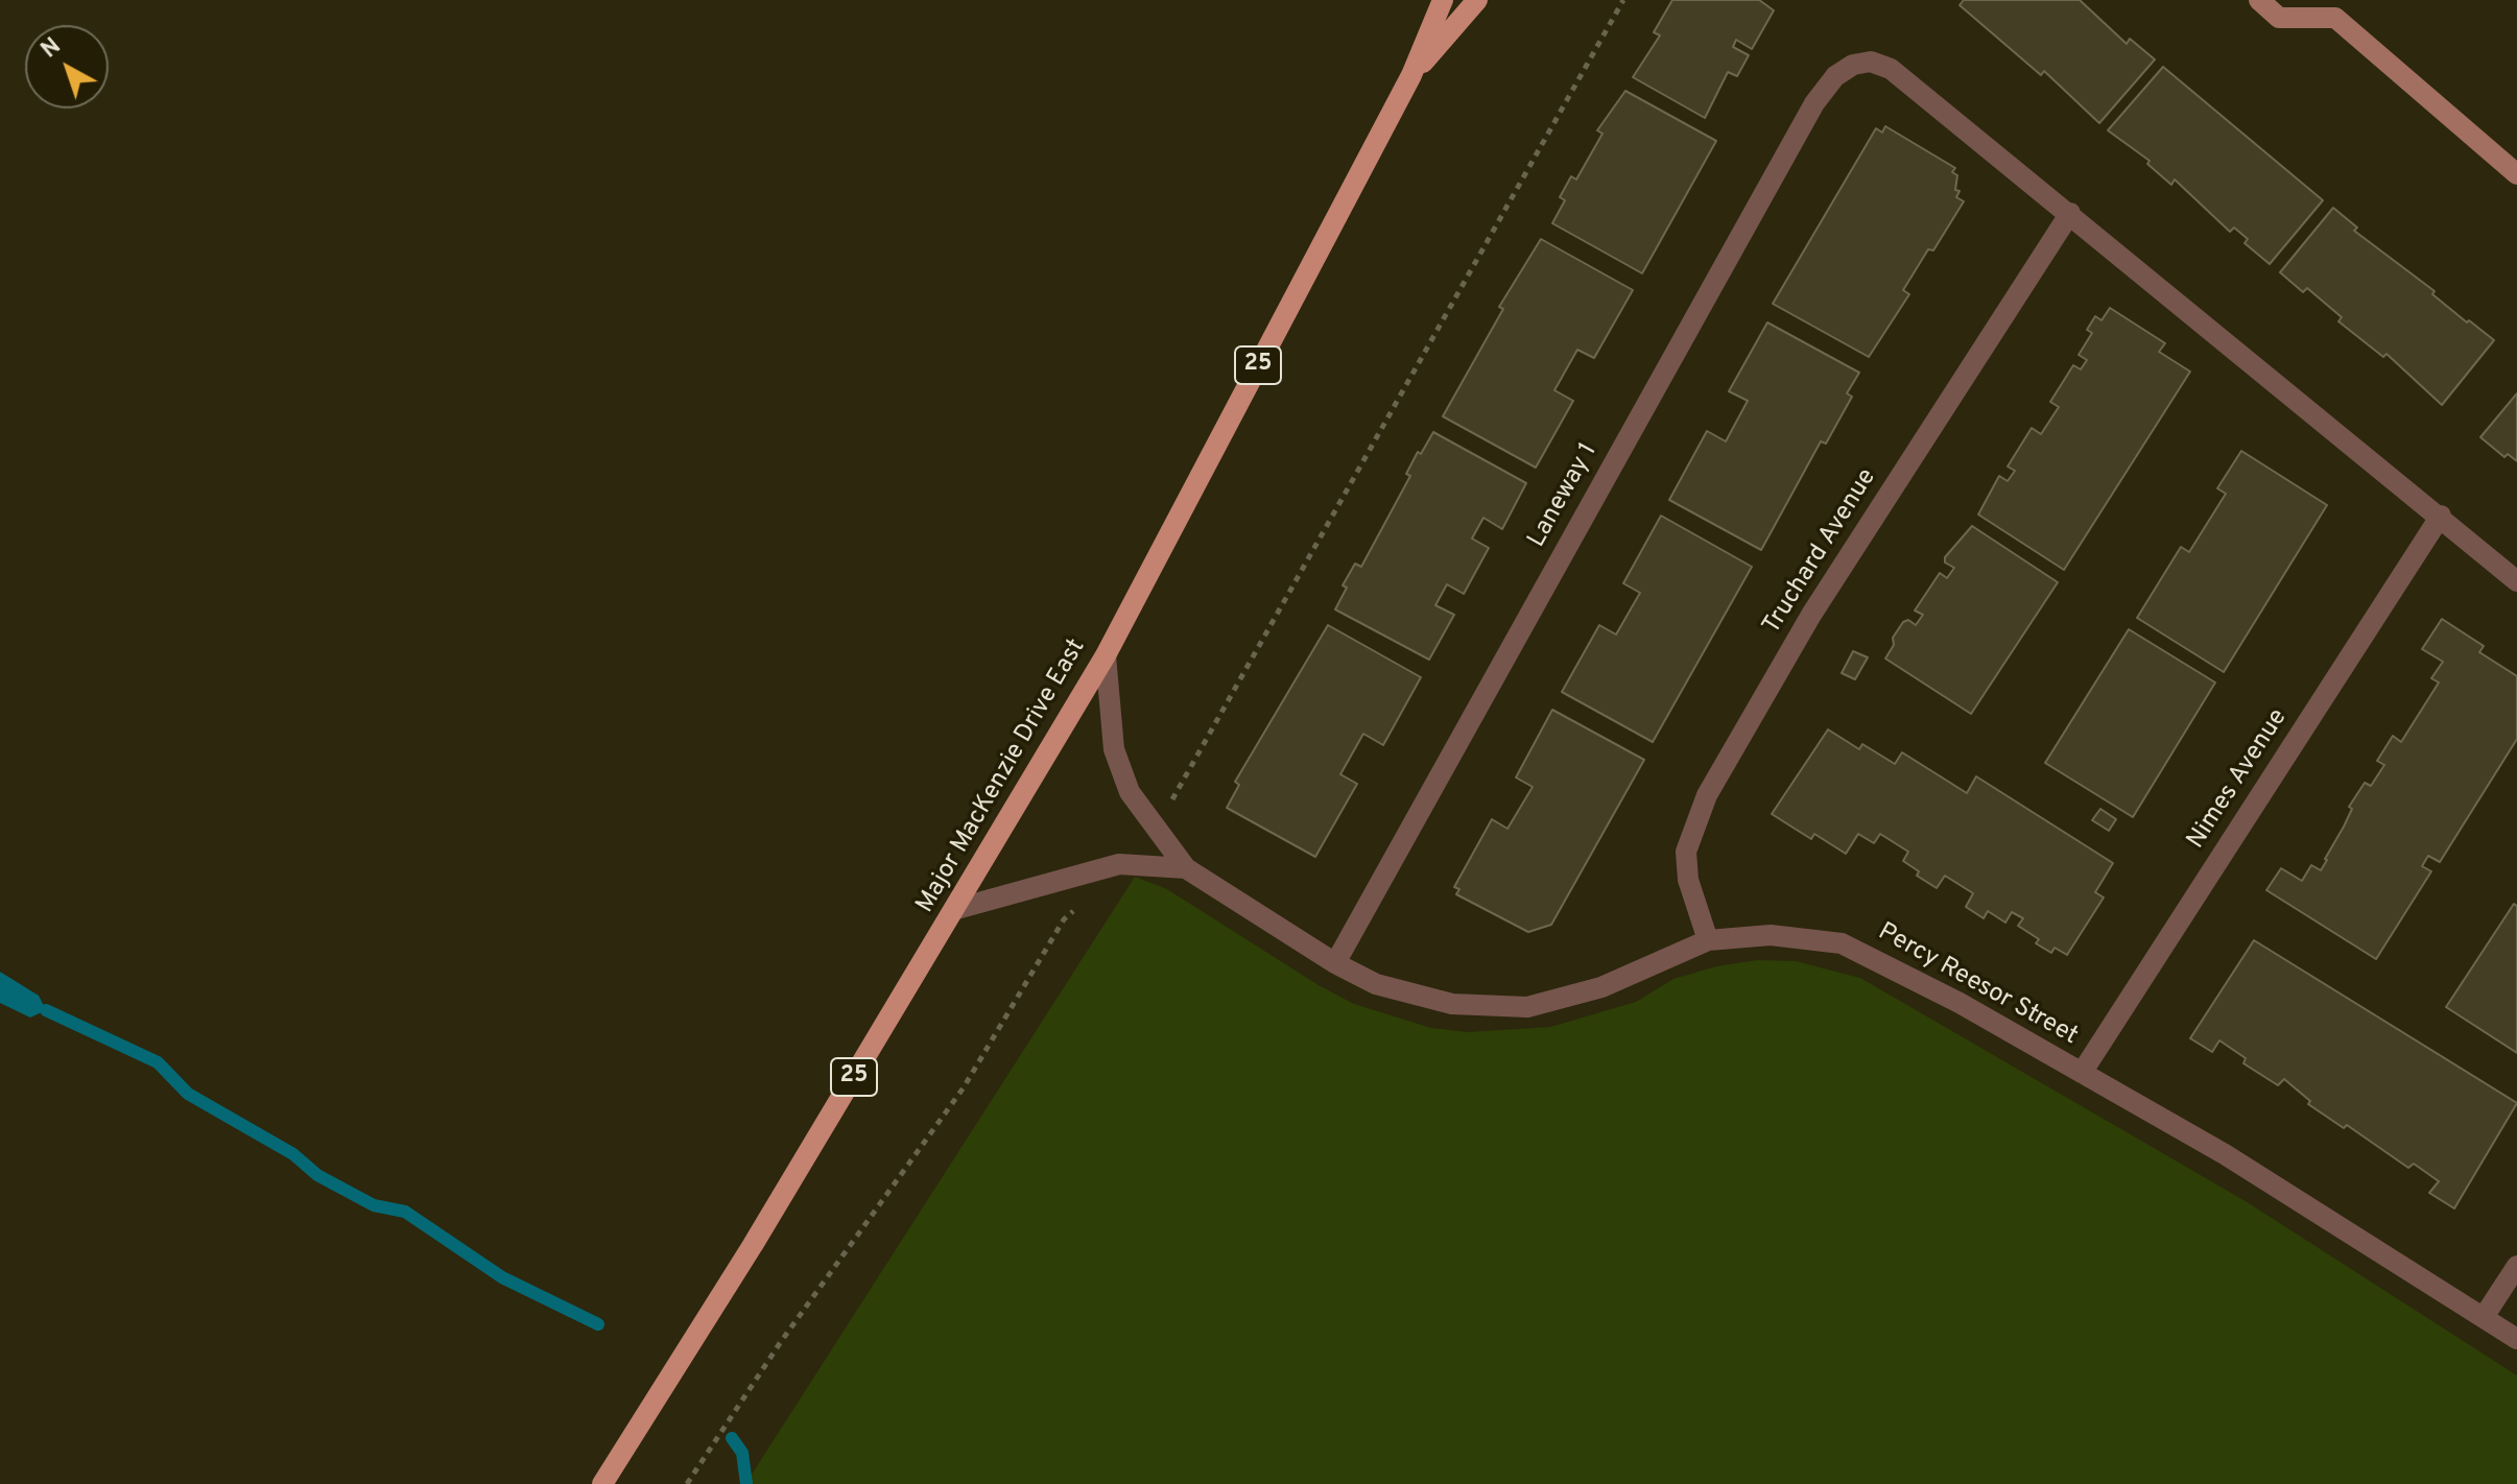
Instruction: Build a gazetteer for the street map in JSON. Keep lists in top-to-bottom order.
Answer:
{
  "streets": {
    "main road": ["25", "Major MacKenzie Drive East"],
    "street": [
      "Laneway 1",
      "Truchard Avenue",
      "Nimes Avenue",
      "Percy Reesor Street"
    ]
  },
  "crossings": [
    ["Laneway 1", "Truchard Avenue"],
    ["Laneway 1", "Percy Reesor Street"],
    ["Truchard Avenue", "Percy Reesor Street"],
    ["Major MacKenzie Drive East", "Percy Reesor Street"],
    ["Nimes Avenue", "Percy Reesor Street"]
  ],
  "north": "top left"
}
